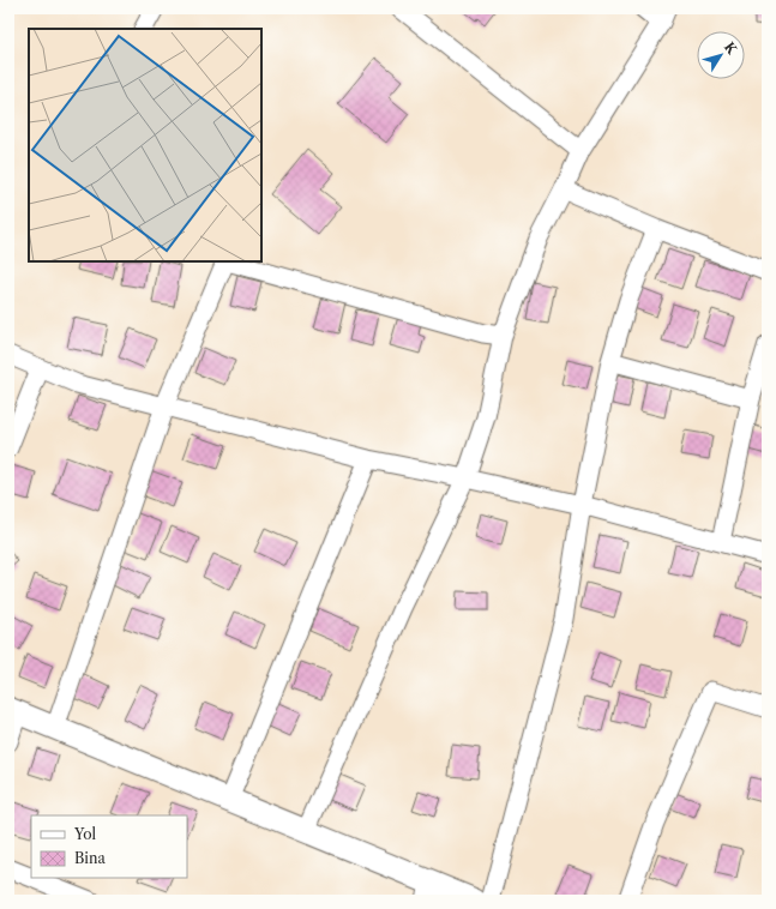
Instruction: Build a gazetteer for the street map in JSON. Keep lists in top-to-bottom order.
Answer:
{
  "legend": ["Yol", "Bina"],
  "north": "top right"
}
